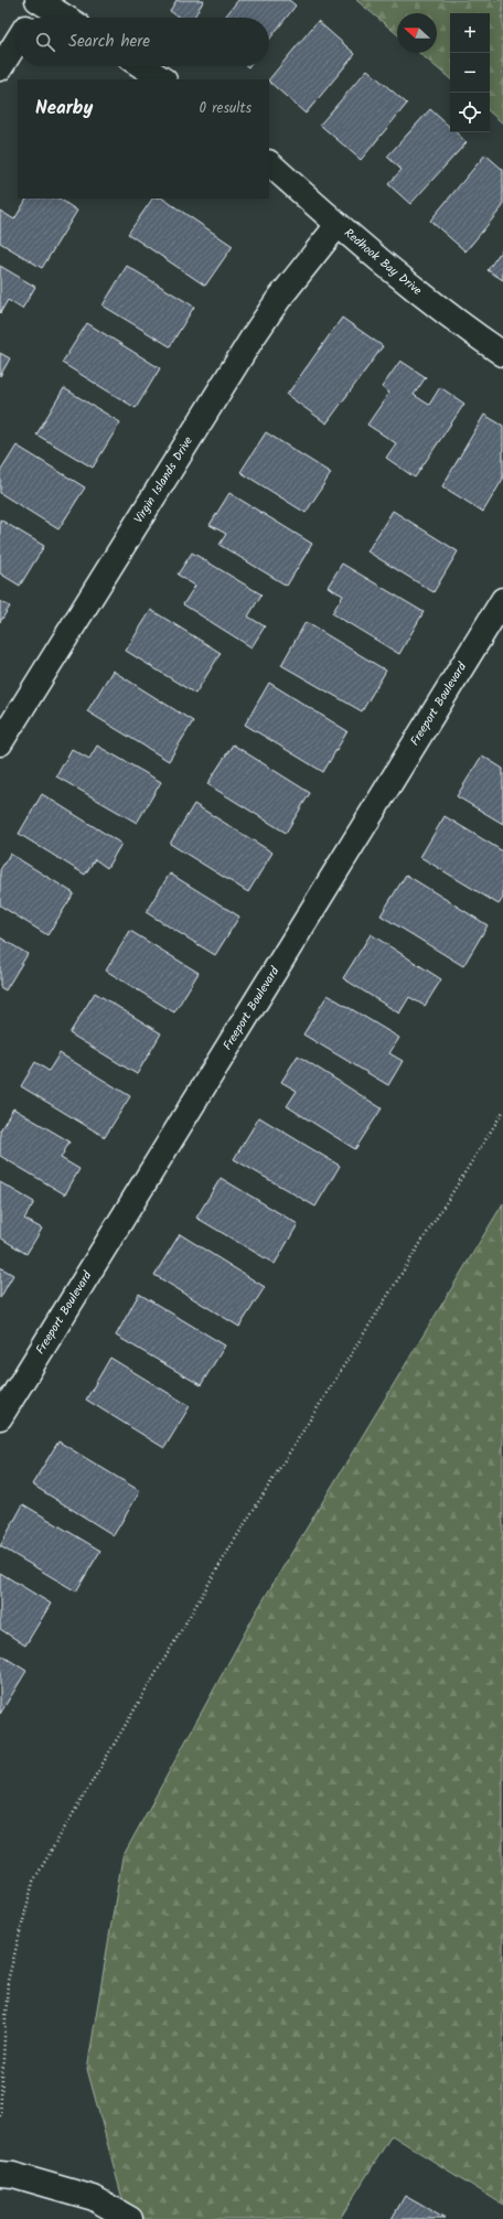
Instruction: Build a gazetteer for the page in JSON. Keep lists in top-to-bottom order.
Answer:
{
  "streets": {
    "street": ["Redhook Bay Drive", "Virgin Islands Drive", "Freeport Boulevard"]
  },
  "crossings": [
    ["Redhook Bay Drive", "Virgin Islands Drive"]
  ],
  "north": "left",
  "page": {
    "map_buttons": ["+", "−"],
    "search": "Search here",
    "heading": ["Nearby", "0 results"]
  }
}
